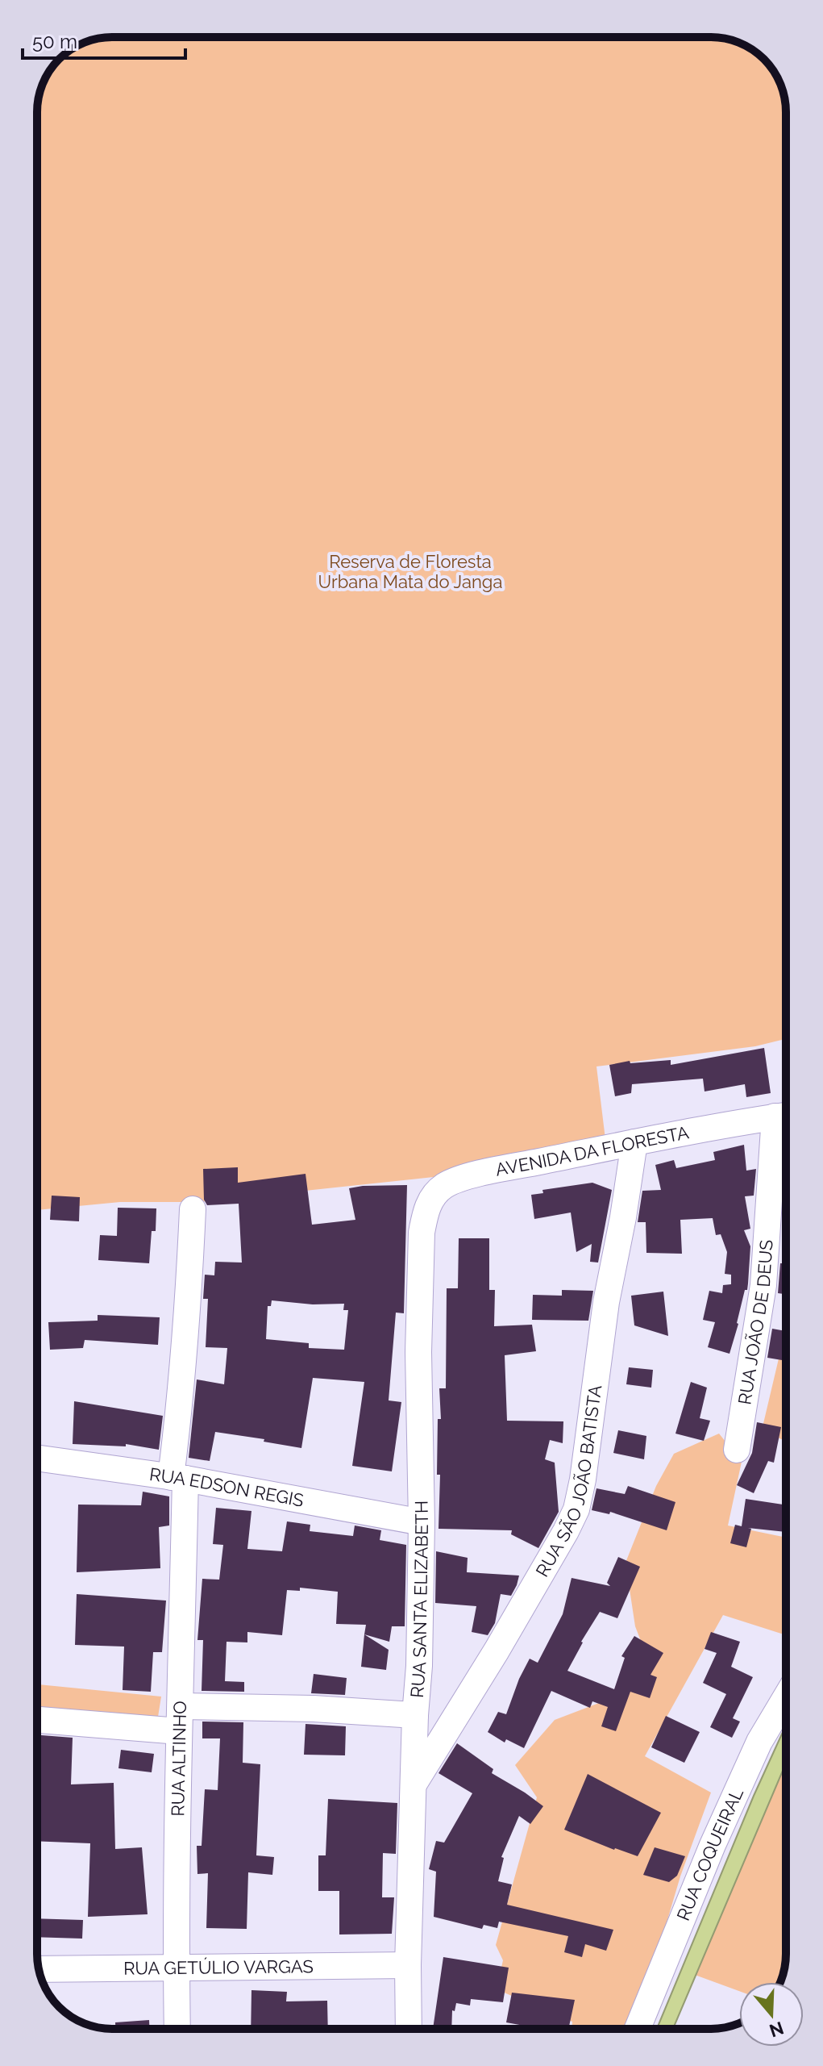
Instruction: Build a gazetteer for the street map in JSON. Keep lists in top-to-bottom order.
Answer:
{
  "streets": {
    "street": [
      "AVENIDA DA FLORESTA",
      "RUA JOÃO DE DEUS",
      "RUA SÃO JOÃO BATISTA",
      "RUA EDSON REGIS",
      "RUA SANTA ELIZABETH",
      "RUA ALTINHO",
      "RUA COQUEIRAL",
      "RUA GETÚLIO VARGAS"
    ]
  },
  "crossings": [
    ["AVENIDA DA FLORESTA", "RUA JOÃO DE DEUS"],
    ["AVENIDA DA FLORESTA", "RUA SÃO JOÃO BATISTA"],
    ["AVENIDA DA FLORESTA", "RUA SANTA ELIZABETH"],
    ["RUA SÃO JOÃO BATISTA", "RUA SANTA ELIZABETH"],
    ["RUA EDSON REGIS", "RUA SANTA ELIZABETH"],
    ["RUA EDSON REGIS", "RUA ALTINHO"],
    ["RUA SANTA ELIZABETH", "RUA GETÚLIO VARGAS"],
    ["RUA ALTINHO", "RUA GETÚLIO VARGAS"]
  ],
  "parks": ["Reserva de Floresta Urbana Mata do Janga"],
  "scale_bar": "50 m",
  "north": "bottom"
}
